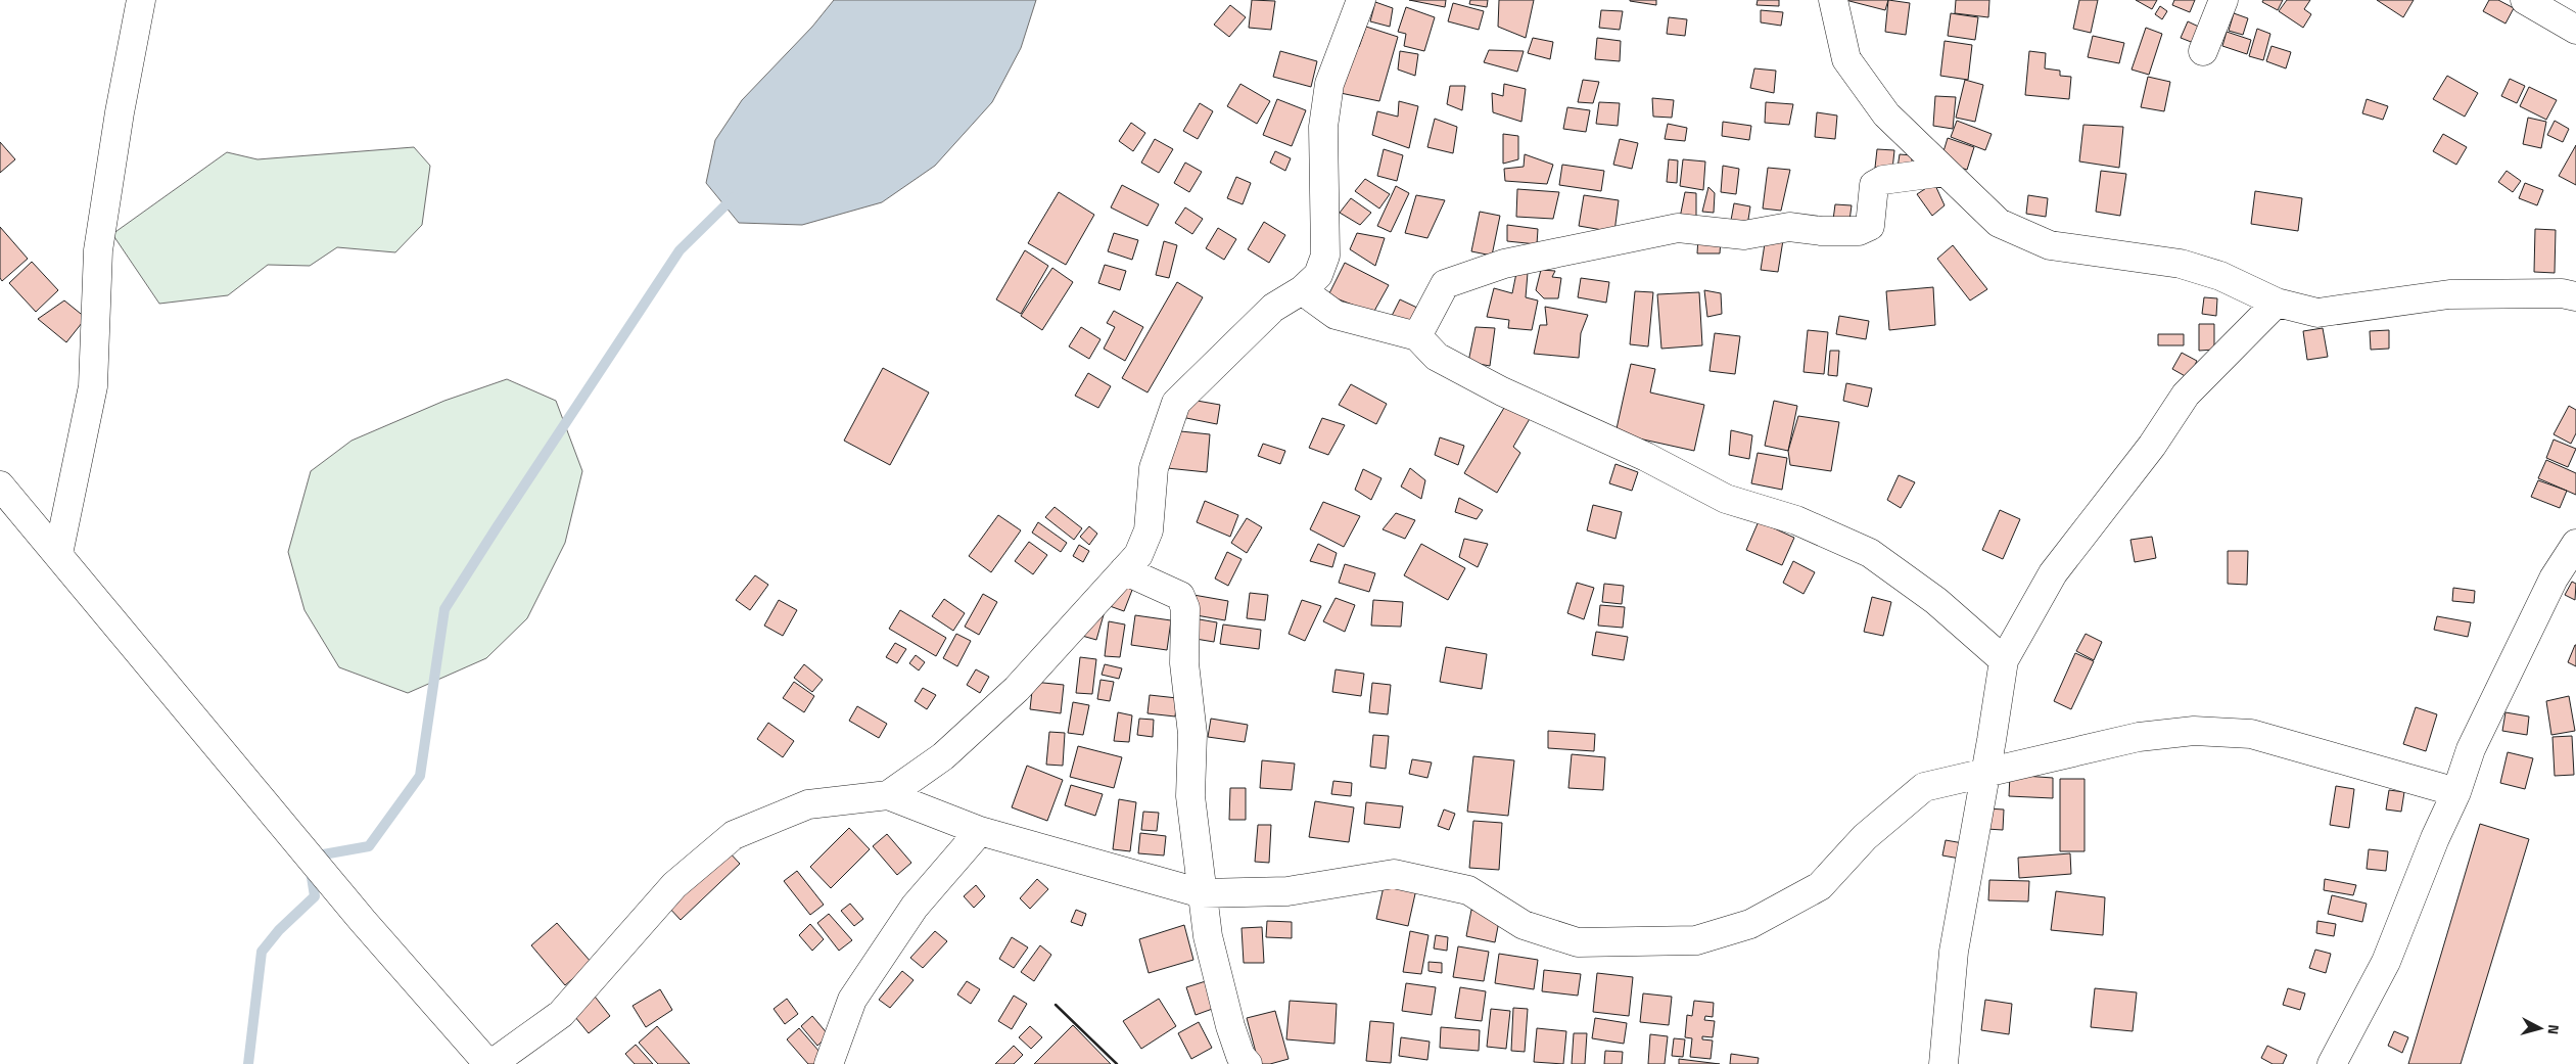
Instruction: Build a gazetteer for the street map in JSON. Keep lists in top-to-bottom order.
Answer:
{
  "north": "right"
}
